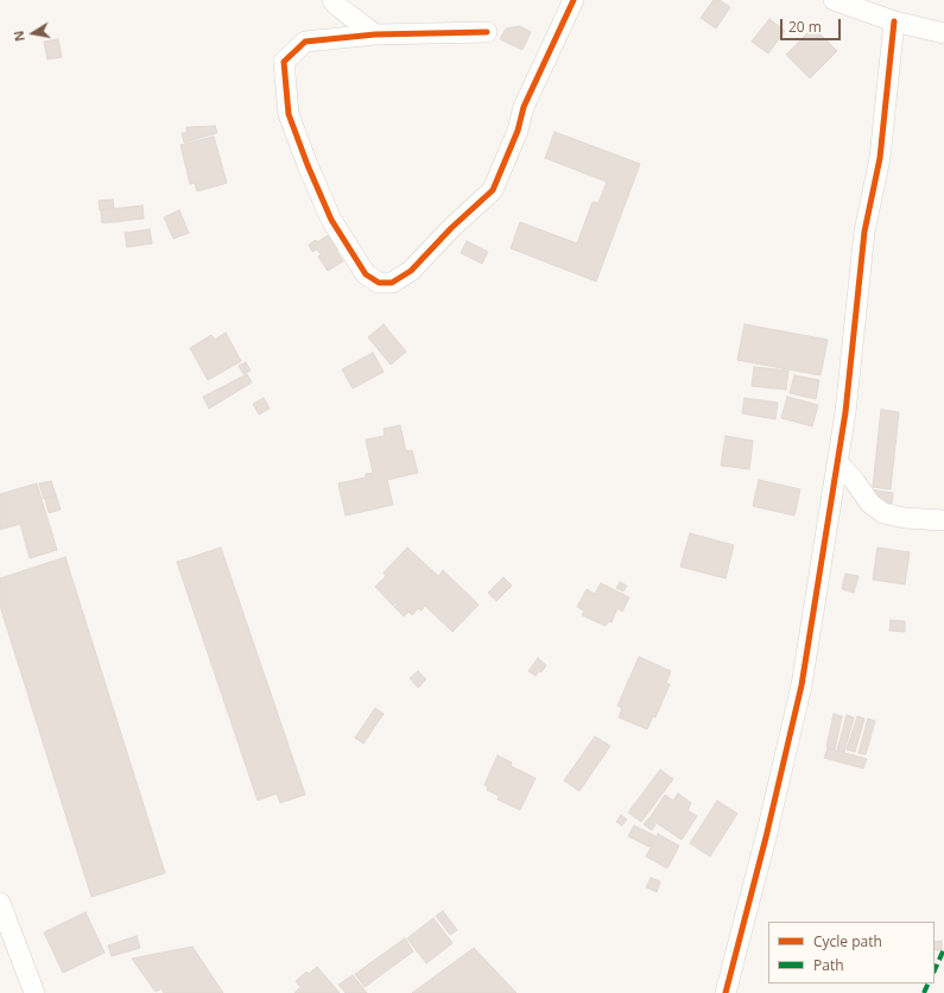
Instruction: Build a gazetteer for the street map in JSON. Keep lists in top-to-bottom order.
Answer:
{
  "legend": ["Cycle path", "Path"],
  "scale_bar": "20 m",
  "north": "left"
}
